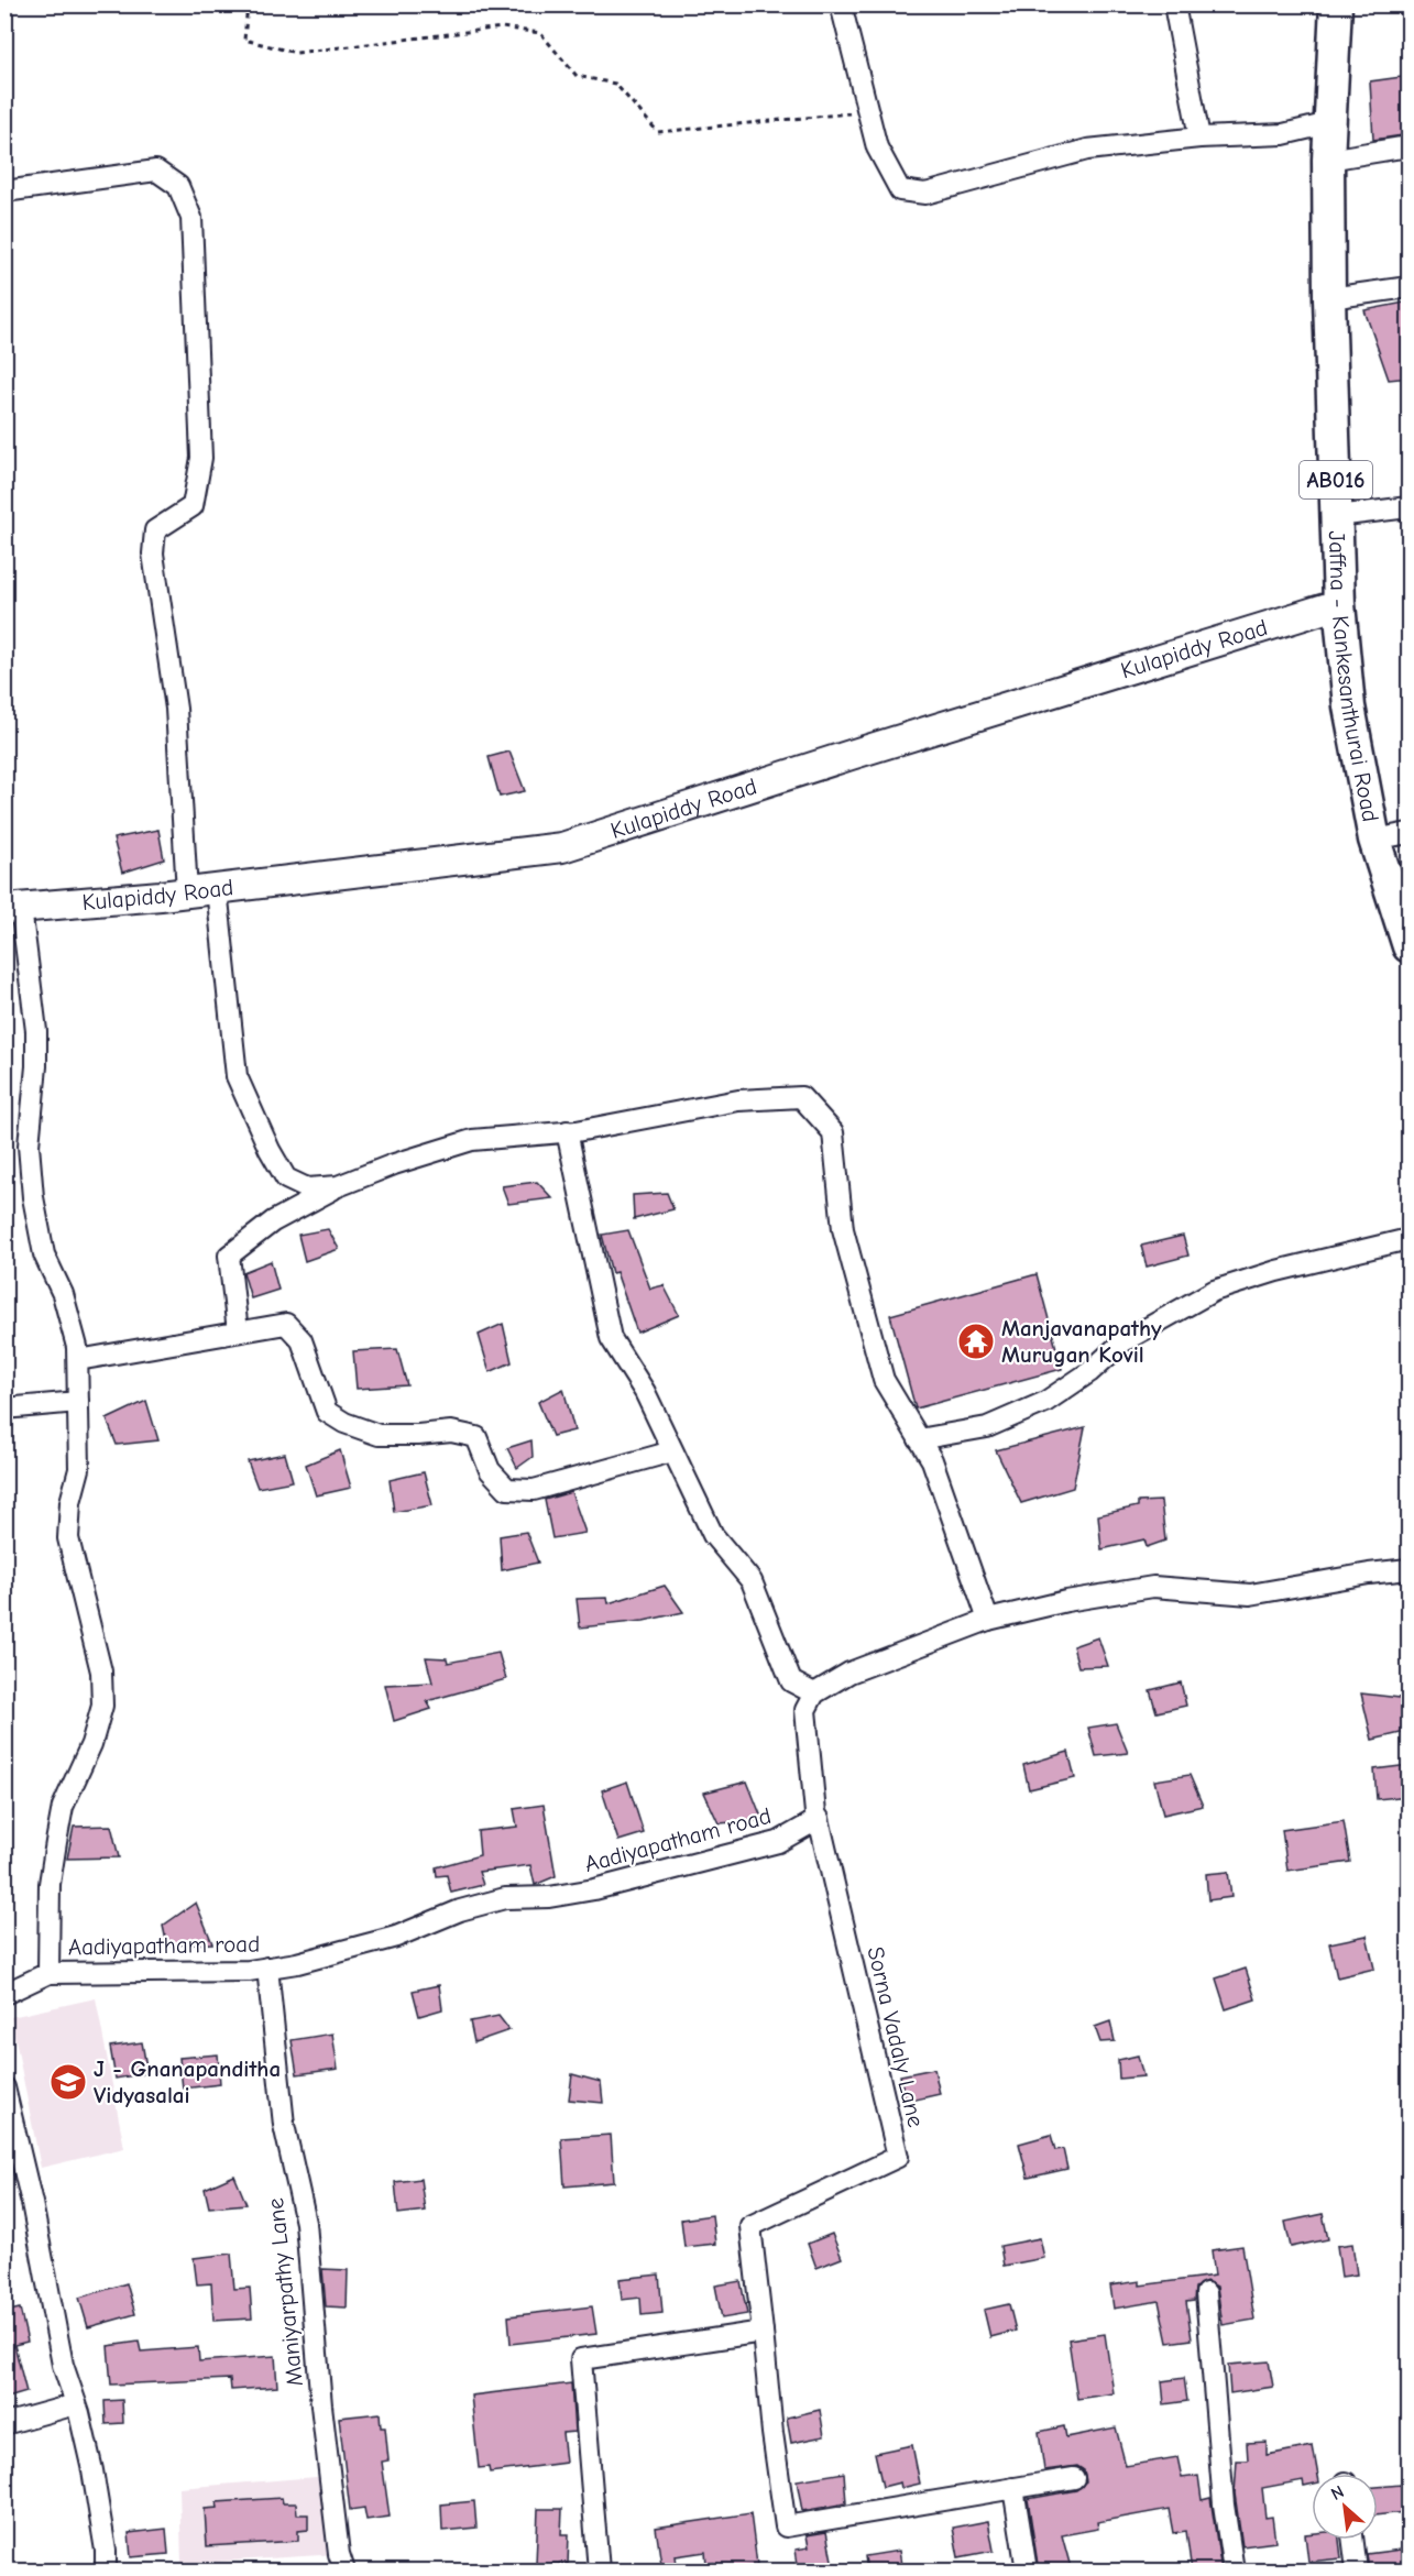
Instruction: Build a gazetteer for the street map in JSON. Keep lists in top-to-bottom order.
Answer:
{
  "streets": {
    "main road": ["AB016", "Kulapiddy Road", "Jaffna - Kankesanthurai Road"],
    "street": ["Aadiyapatham road", "Sorna Vadaly Lane", "Maniyarpathy Lane"]
  },
  "crossings": [
    ["Kulapiddy Road", "Jaffna - Kankesanthurai Road"],
    ["Aadiyapatham road", "Sorna Vadaly Lane"],
    ["Aadiyapatham road", "Maniyarpathy Lane"]
  ],
  "places": {
    "temple": ["Manjavanapathy Murugan Kovil"],
    "school or university": ["J - Gnanapanditha Vidyasalai"]
  },
  "north": "top left"
}
